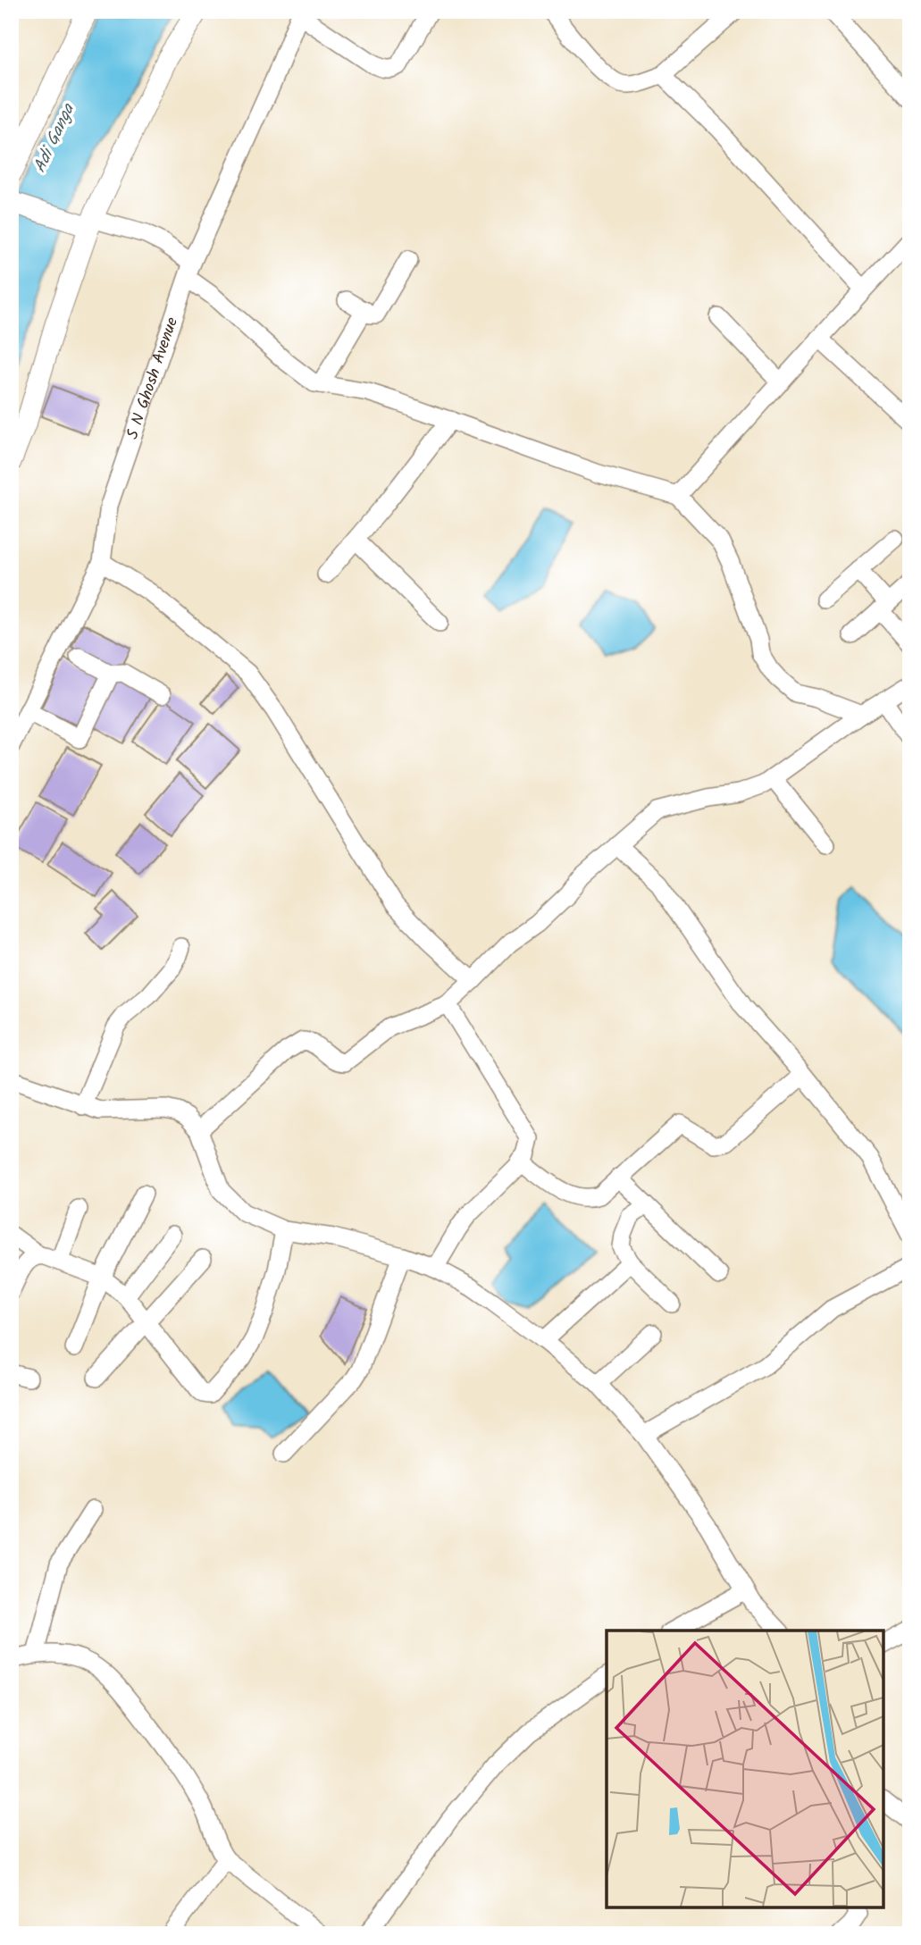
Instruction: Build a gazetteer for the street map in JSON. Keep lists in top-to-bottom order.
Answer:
{
  "streets": {
    "street": ["S N Ghosh Avenue"]
  },
  "water": ["Adi Ganga"]
}
